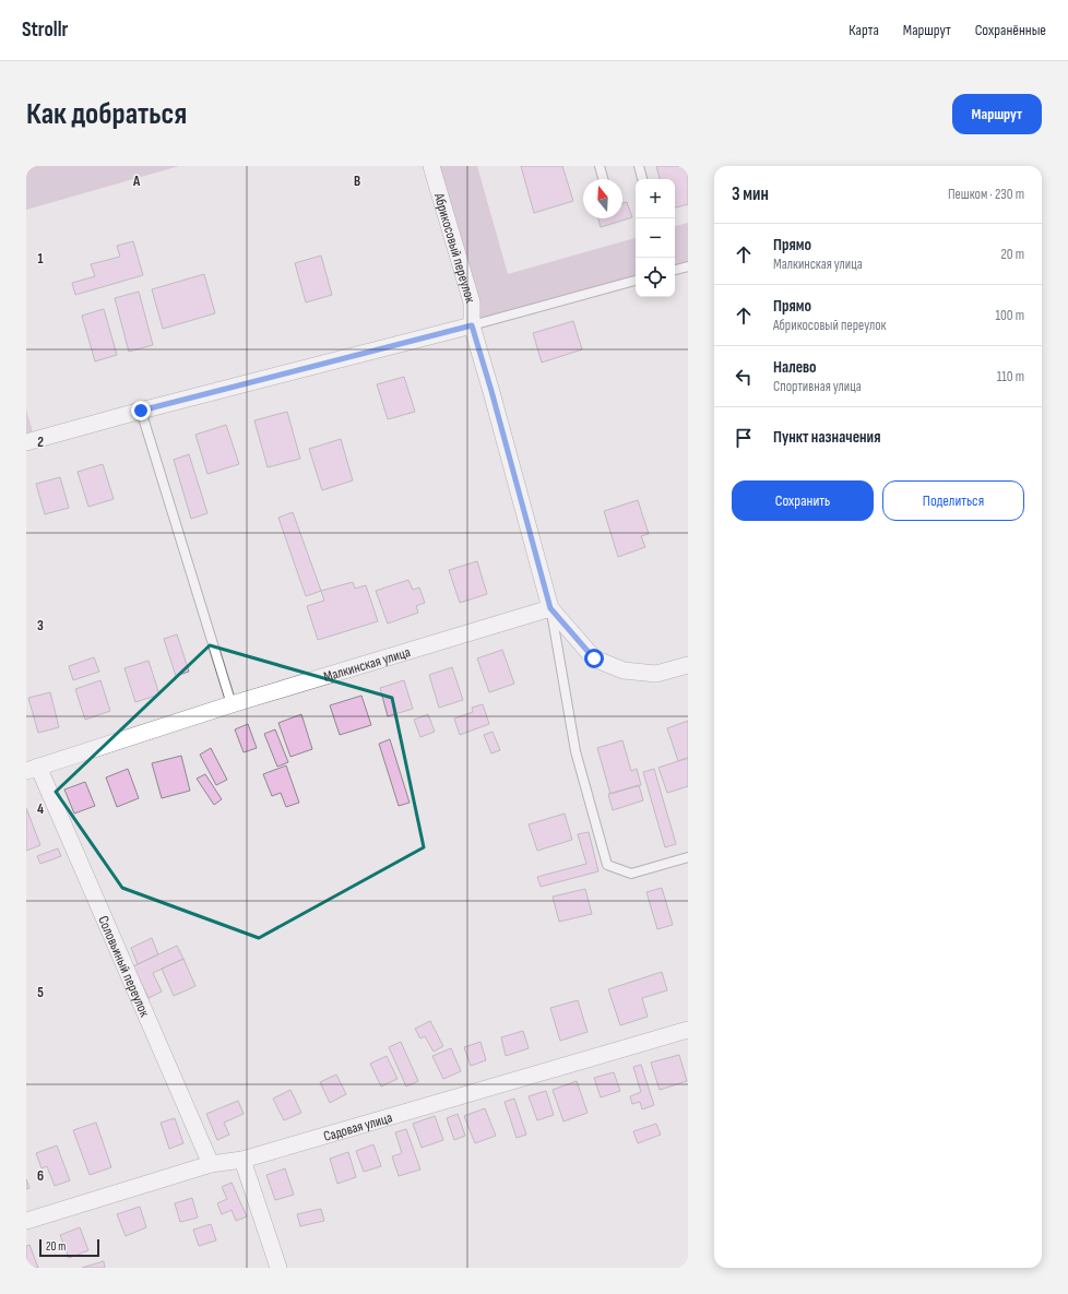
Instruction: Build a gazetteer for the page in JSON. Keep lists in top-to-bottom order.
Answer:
{
  "streets": {
    "street": [
      "Абрикосовый переулок",
      "Малкинская улица",
      "Соловьиный переулок",
      "Садовая улица"
    ]
  },
  "crossings": [
    ["Абрикосовый переулок", "Малкинская улица"],
    ["Малкинская улица", "Соловьиный переулок"],
    ["Соловьиный переулок", "Садовая улица"]
  ],
  "scale_bar": "20 m",
  "north": "top",
  "page": {
    "header": "Strollr",
    "nav": ["Карта", "Маршрут", "Сохранённые"],
    "buttons": [
      "Маршрут",
      ["Сохранить", "Поделиться"]
    ],
    "title": "Как добраться",
    "heading": ["3 мин", "Пешком · 230 m"],
    "map_buttons": ["+", "−"],
    "list": [
      ["Прямо", "Малкинская улица", "20 m"],
      ["Прямо", "Абрикосовый переулок", "100 m"],
      ["Налево", "Спортивная улица", "110 m"],
      "Пункт назначения"
    ],
    "scale": "20 m"
  },
  "grid": {
    "columns": ["A", "B"],
    "rows": [
      "1",
      "2",
      "3",
      "4",
      "5",
      "6"
    ]
  }
}
